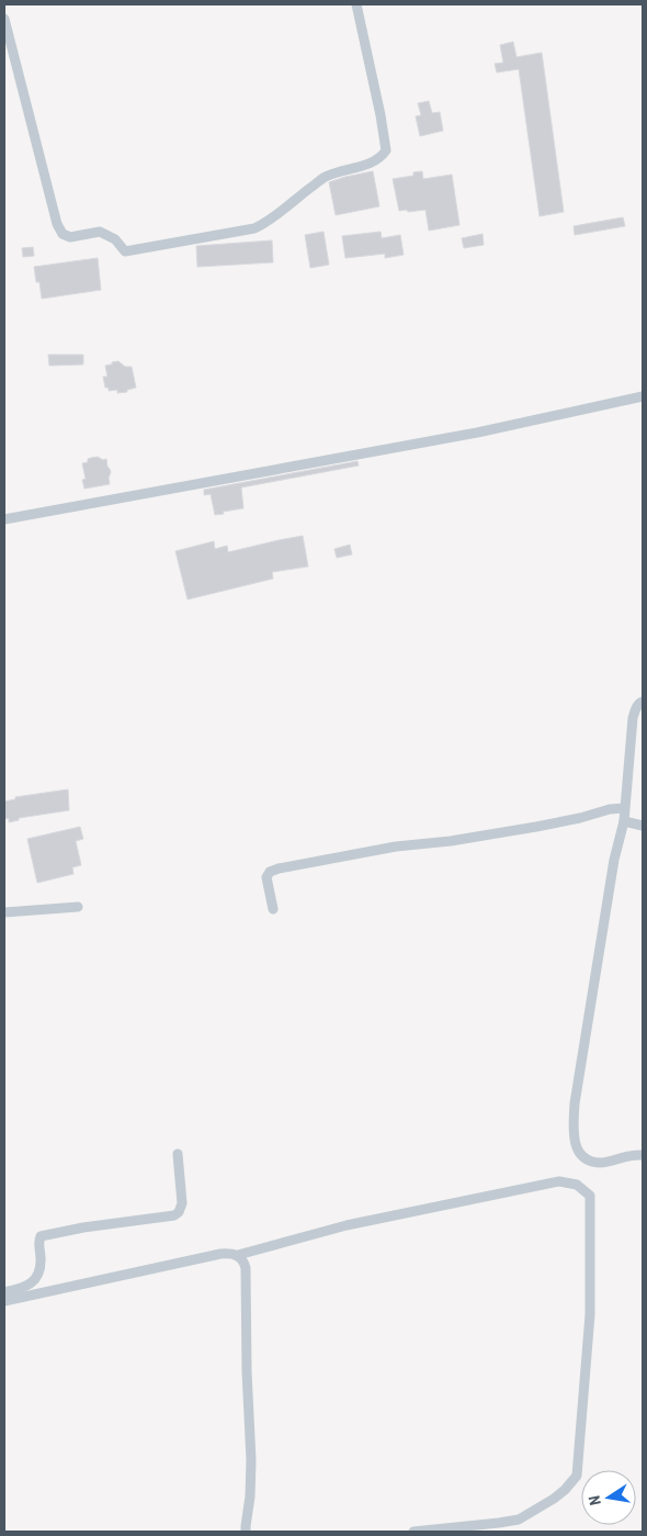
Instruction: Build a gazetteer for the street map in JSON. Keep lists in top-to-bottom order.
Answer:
{
  "north": "left"
}
